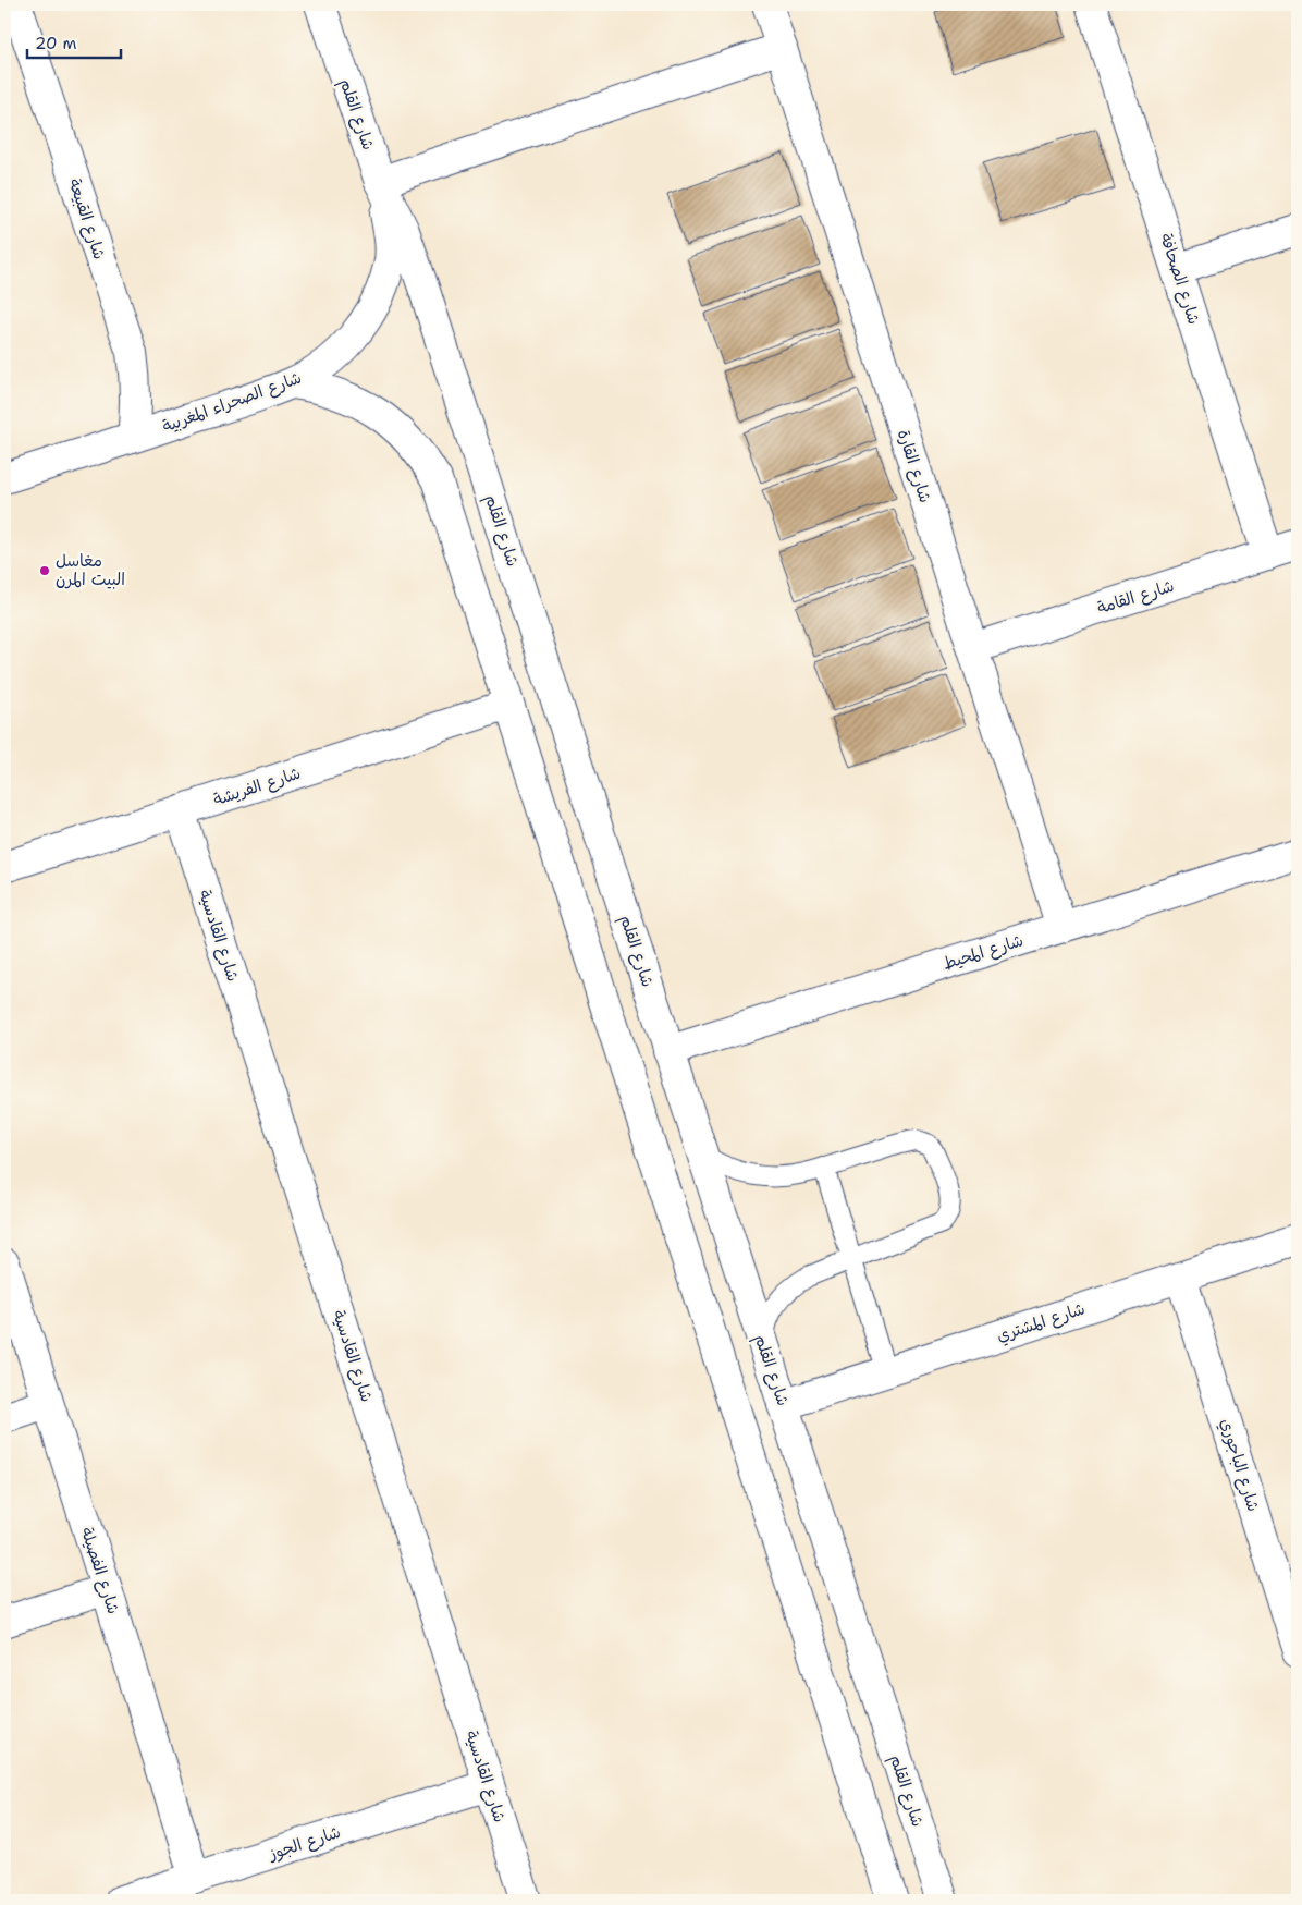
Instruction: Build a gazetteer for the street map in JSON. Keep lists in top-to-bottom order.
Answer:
{
  "streets": {
    "street": [
      "شارع القلم",
      "شارع القبيعة",
      "شارع الصحافة",
      "شارع الصحراء المغربية",
      "شارع القارة",
      "شارع القامة",
      "شارع الفريشة",
      "شارع القادسية",
      "شارع المحيط",
      "شارع المشتري",
      "شارع الباجوري",
      "شارع الفصيلة",
      "شارع الجوز"
    ]
  },
  "crossings": [
    ["شارع القلم", "شارع الصحراء المغربية"],
    ["شارع القلم", "شارع المحيط"],
    ["شارع القلم", "شارع المشتري"],
    ["شارع القبيعة", "شارع الصحراء المغربية"],
    ["شارع الصحافة", "شارع القامة"],
    ["شارع القارة", "شارع القامة"],
    ["شارع القارة", "شارع المحيط"],
    ["شارع الفريشة", "شارع القادسية"],
    ["شارع القادسية", "شارع الجوز"],
    ["شارع المشتري", "شارع الباجوري"],
    ["شارع الفصيلة", "شارع الجوز"]
  ],
  "places": ["مغاسل البيت المرن"],
  "scale_bar": "20 m"
}
